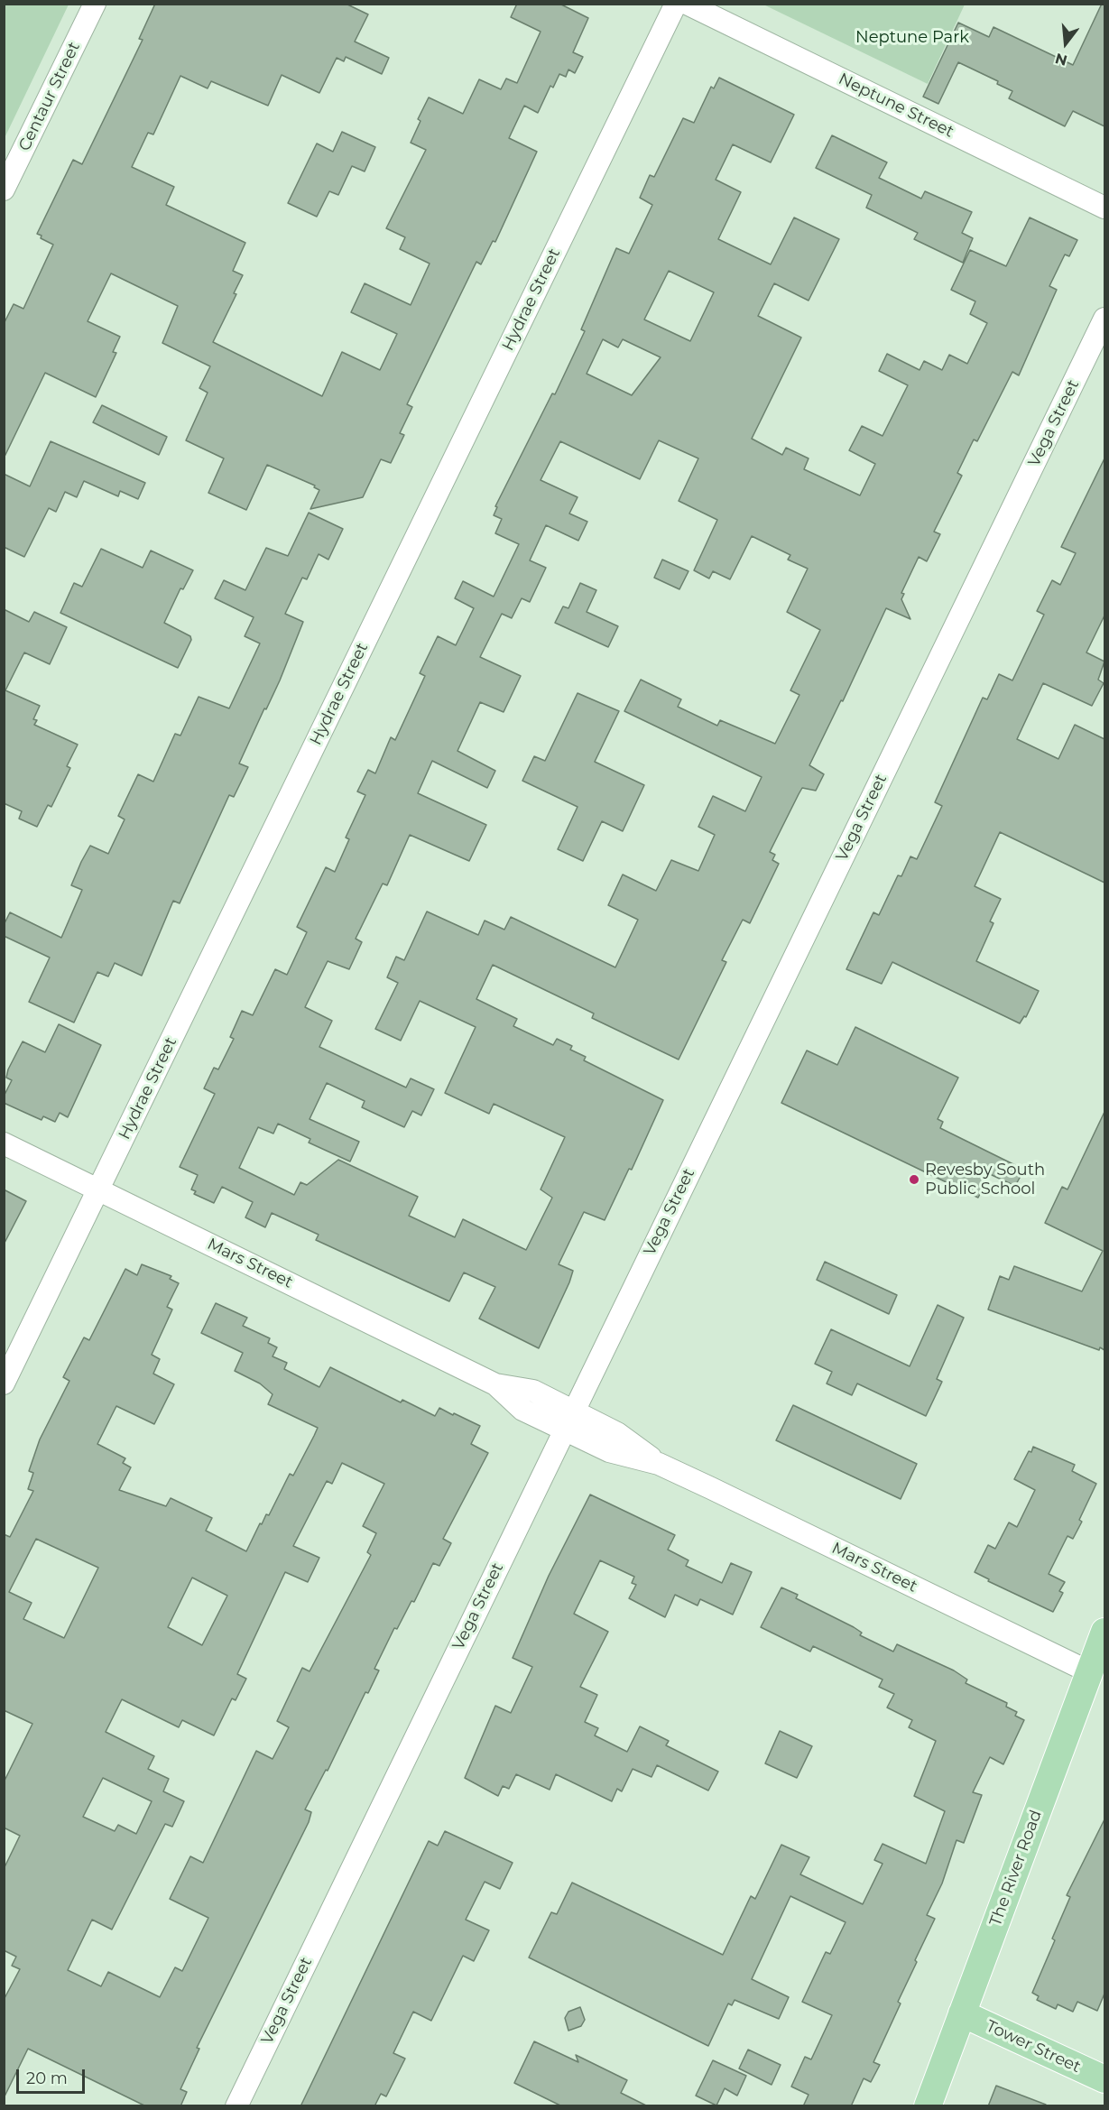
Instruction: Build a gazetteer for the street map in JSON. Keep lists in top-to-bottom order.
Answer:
{
  "streets": {
    "main road": ["The River Road", "Tower Street"],
    "street": [
      "Centaur Street",
      "Neptune Street",
      "Hydrae Street",
      "Vega Street",
      "Mars Street"
    ]
  },
  "crossings": [
    ["Hydrae Street", "Mars Street"],
    ["Vega Street", "Mars Street"],
    ["Mars Street", "The River Road"],
    ["The River Road", "Tower Street"]
  ],
  "parks": ["Neptune Park"],
  "places": ["Revesby South Public School"],
  "scale_bar": "20 m",
  "north": "bottom"
}
